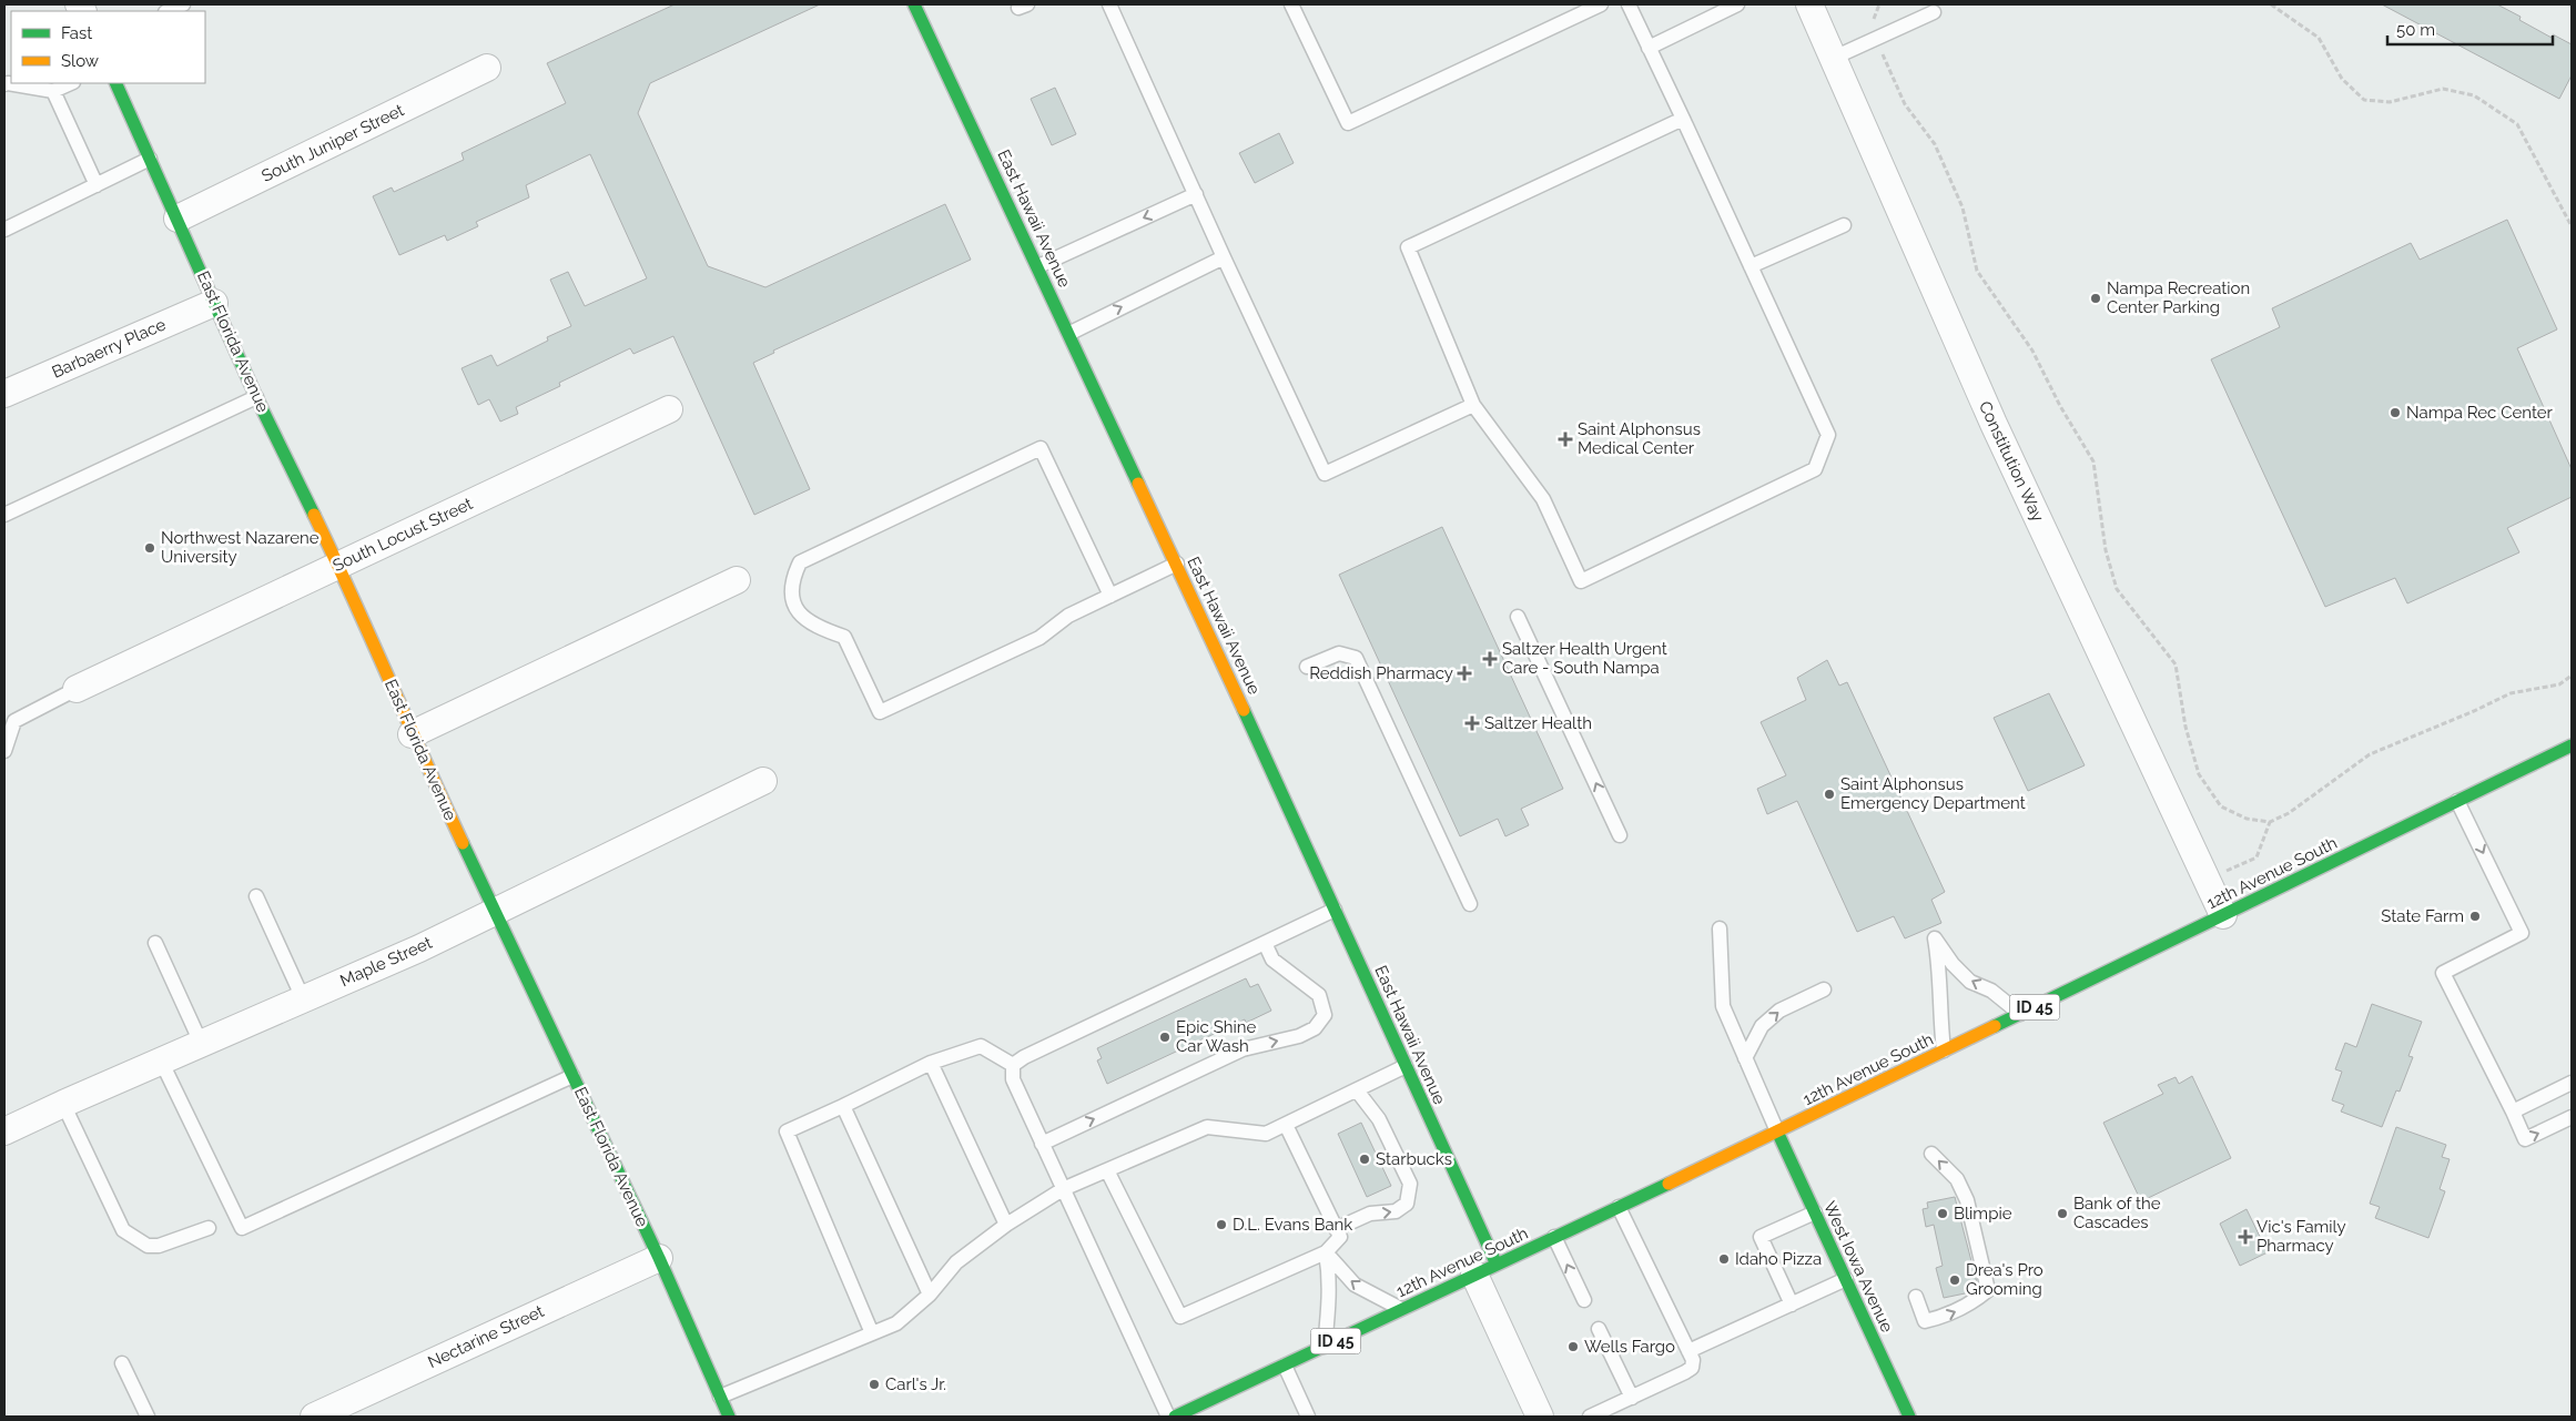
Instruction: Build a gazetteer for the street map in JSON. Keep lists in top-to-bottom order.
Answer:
{
  "streets": {
    "street": [
      "South Juniper Street",
      "East Hawaii Avenue",
      "East Florida Avenue",
      "Barbaerry Place",
      "Constitution Way",
      "South Locust Street",
      "12th Avenue South",
      "Maple Street",
      "ID 45",
      "West Iowa Avenue",
      "Nectarine Street"
    ]
  },
  "crossings": [
    ["South Juniper Street", "East Florida Avenue"],
    ["East Hawaii Avenue", "12th Avenue South"],
    ["East Florida Avenue", "Barbaerry Place"],
    ["East Florida Avenue", "South Locust Street"],
    ["East Florida Avenue", "Maple Street"],
    ["East Florida Avenue", "Nectarine Street"],
    ["Constitution Way", "12th Avenue South"],
    ["12th Avenue South", "West Iowa Avenue"]
  ],
  "places": {
    "other": [
      "Nampa Recreation Center Parking",
      "Nampa Rec Center",
      "Northwest Nazarene University",
      "Saint Alphonsus Emergency Department",
      "State Farm",
      "Epic Shine Car Wash",
      "Starbucks",
      "Blimpie",
      "Bank of the Cascades",
      "D.L. Evans Bank",
      "Idaho Pizza",
      "Drea's Pro Grooming",
      "Wells Fargo",
      "Carl's Jr."
    ],
    "health": [
      "Saint Alphonsus Medical Center",
      "Saltzer Health Urgent Care - South Nampa",
      "Reddish Pharmacy",
      "Saltzer Health",
      "Vic's Family Pharmacy"
    ]
  },
  "legend": ["Fast", "Slow"],
  "scale_bar": "50 m"
}
